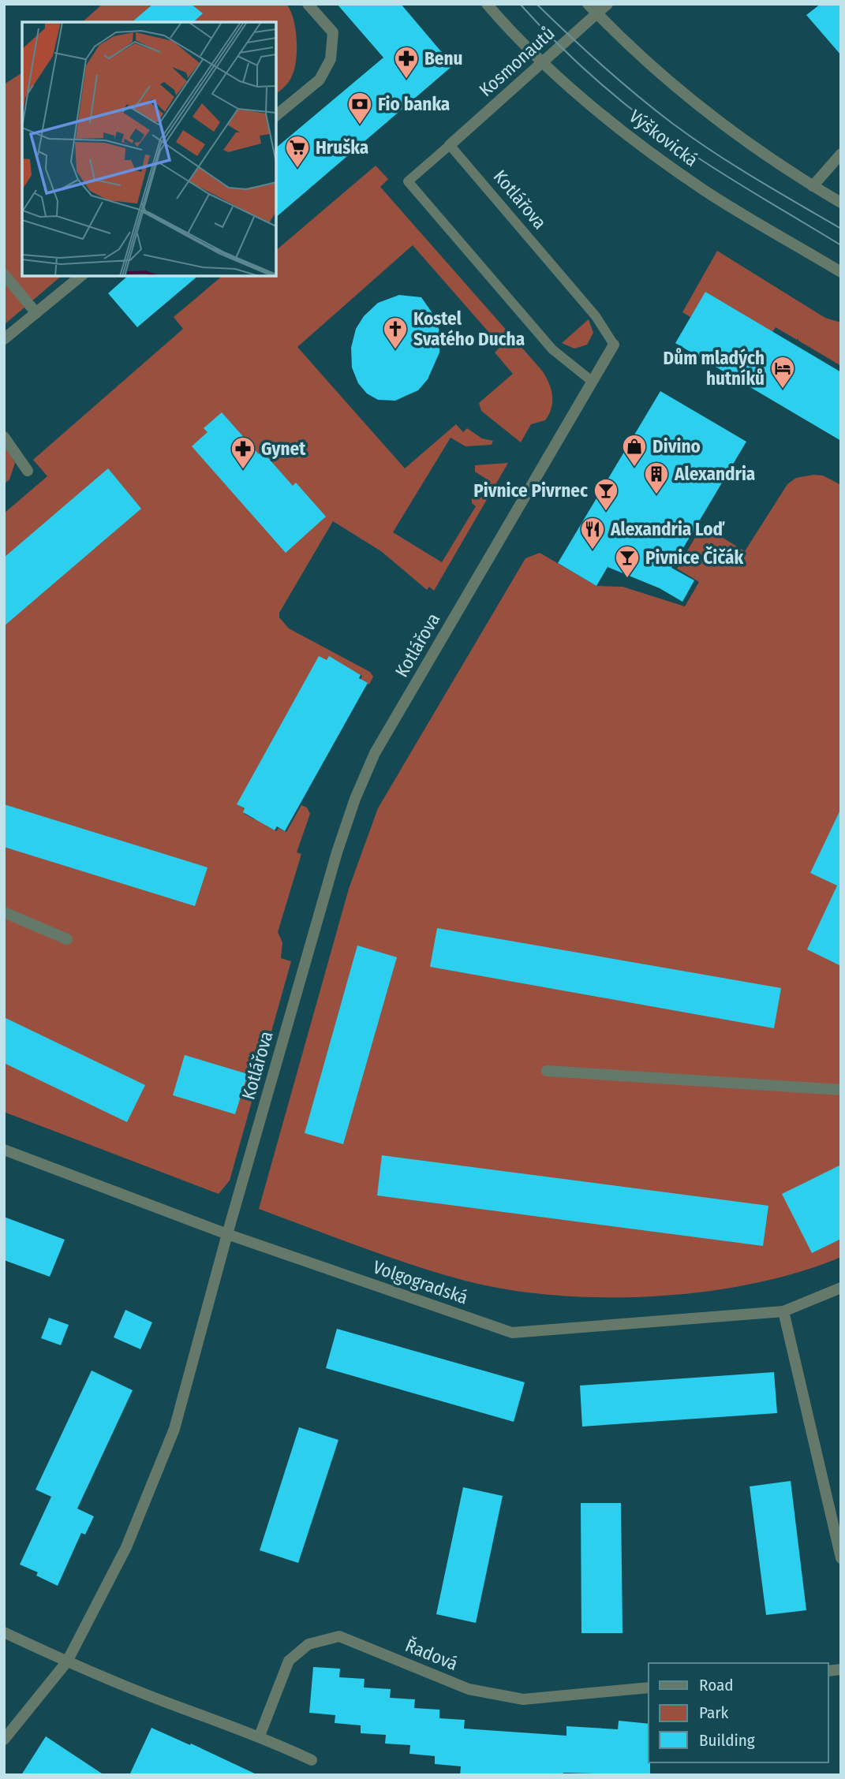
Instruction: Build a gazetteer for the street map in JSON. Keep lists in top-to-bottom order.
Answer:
{
  "streets": {
    "street": [
      "Kosmonautů",
      "Výškovická",
      "Kotlářova",
      "Volgogradská",
      "Řadová"
    ]
  },
  "crossings": [
    ["Kosmonautů", "Výškovická"],
    ["Kosmonautů", "Kotlářova"],
    ["Kotlářova", "Volgogradská"]
  ],
  "places": {
    "pharmacy": ["Benu", "Gynet"],
    "bank": ["Fio banka"],
    "supermarket": ["Hruška"],
    "church": ["Kostel Svatého Ducha"],
    "hotel": ["Dům mladých hutníků"],
    "shop": ["Divino"],
    "building": ["Alexandria"],
    "bar": ["Pivnice Pivrnec", "Pivnice Čičák"],
    "restaurant": ["Alexandria Loď"]
  },
  "legend": ["Road", "Park", "Building"]
}
